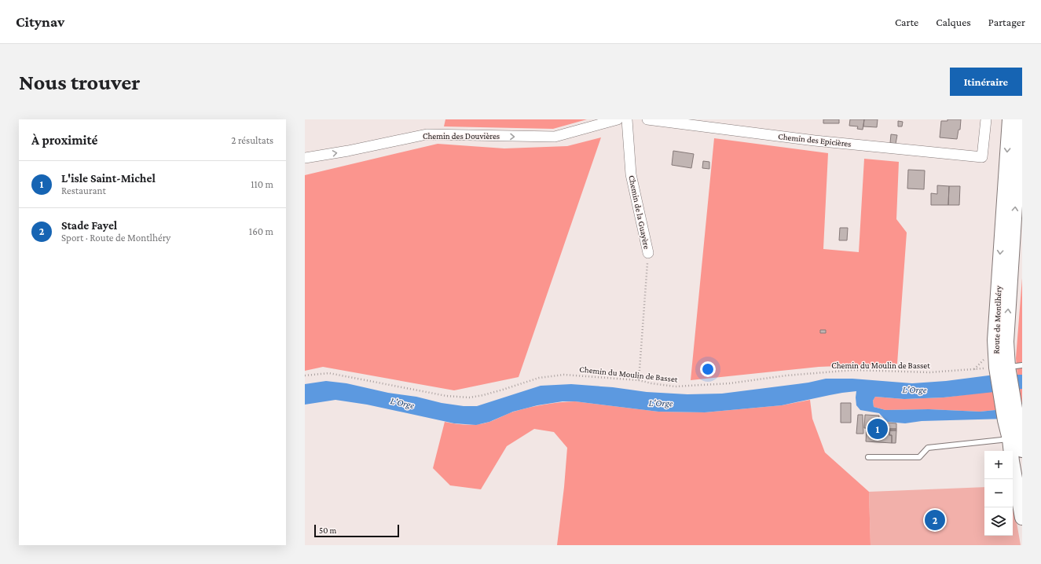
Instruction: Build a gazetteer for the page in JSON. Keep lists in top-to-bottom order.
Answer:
{
  "streets": {
    "main road": ["Route de Montlhéry"],
    "street": ["Chemin des Douvières", "Chemin des Epicières", "Chemin de la Guayère"],
    "path": ["Chemin du Moulin de Basset"]
  },
  "crossings": [
    ["Chemin de la Guayère", "Chemin du Moulin de Basset"]
  ],
  "one_way": ["Chemin des Douvières"],
  "water": ["L'Orge"],
  "scale_bar": "50 m",
  "page": {
    "header": "Citynav",
    "nav": ["Carte", "Calques", "Partager"],
    "buttons": "Itinéraire",
    "title": "Nous trouver",
    "heading": ["À proximité", "2 résultats"],
    "list": [
      {
        "mark": "1",
        "name": "L'isle Saint-Michel",
        "note": "Restaurant",
        "value": "110 m"
      },
      {
        "mark": "2",
        "name": "Stade Fayel",
        "note": "Sport · Route de Montlhéry",
        "value": "160 m"
      }
    ],
    "pins": ["1", "2"],
    "map_buttons": ["+", "−"],
    "scale": "50 m"
  }
}
